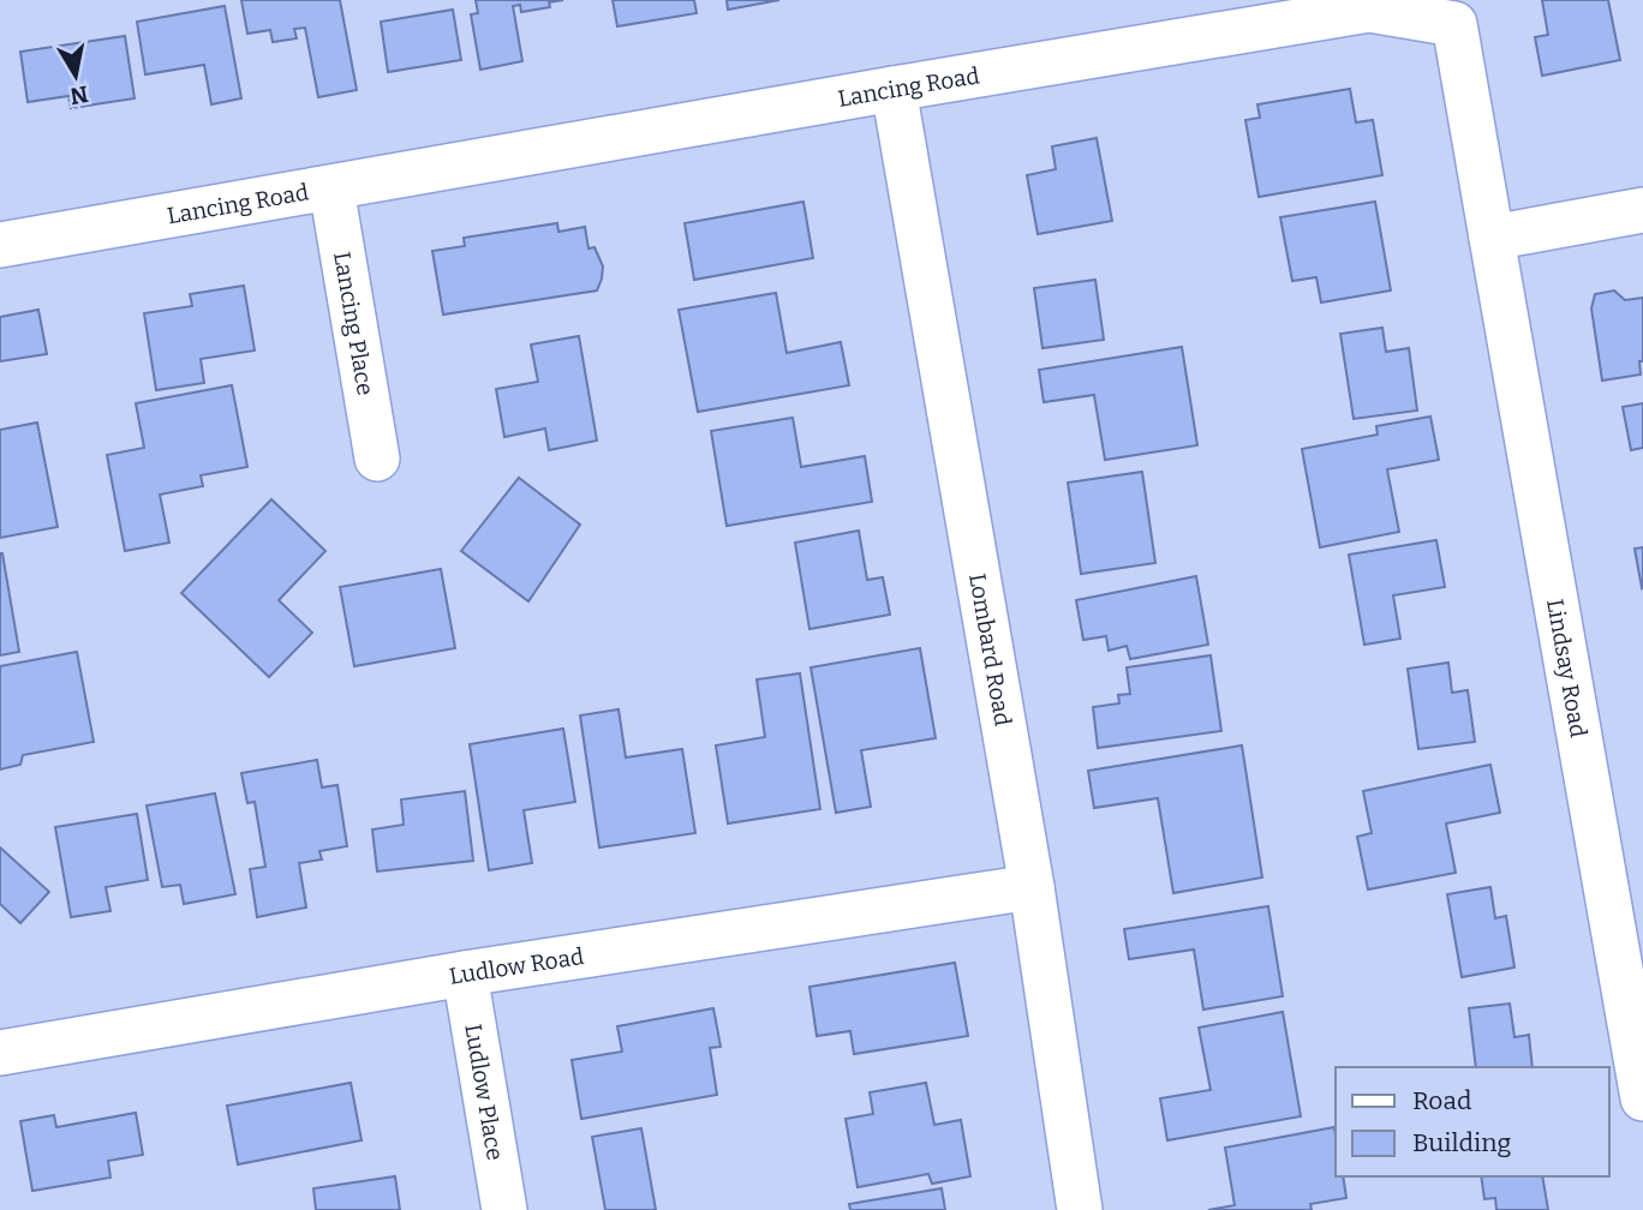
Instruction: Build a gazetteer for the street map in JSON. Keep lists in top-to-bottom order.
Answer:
{
  "streets": {
    "street": [
      "Lancing Road",
      "Lancing Place",
      "Lombard Road",
      "Lindsay Road",
      "Ludlow Road",
      "Ludlow Place"
    ]
  },
  "crossings": [
    ["Lancing Road", "Lancing Place"],
    ["Lancing Road", "Lombard Road"],
    ["Lancing Road", "Lindsay Road"],
    ["Lombard Road", "Ludlow Road"],
    ["Ludlow Road", "Ludlow Place"]
  ],
  "legend": ["Road", "Building"],
  "north": "bottom"
}
